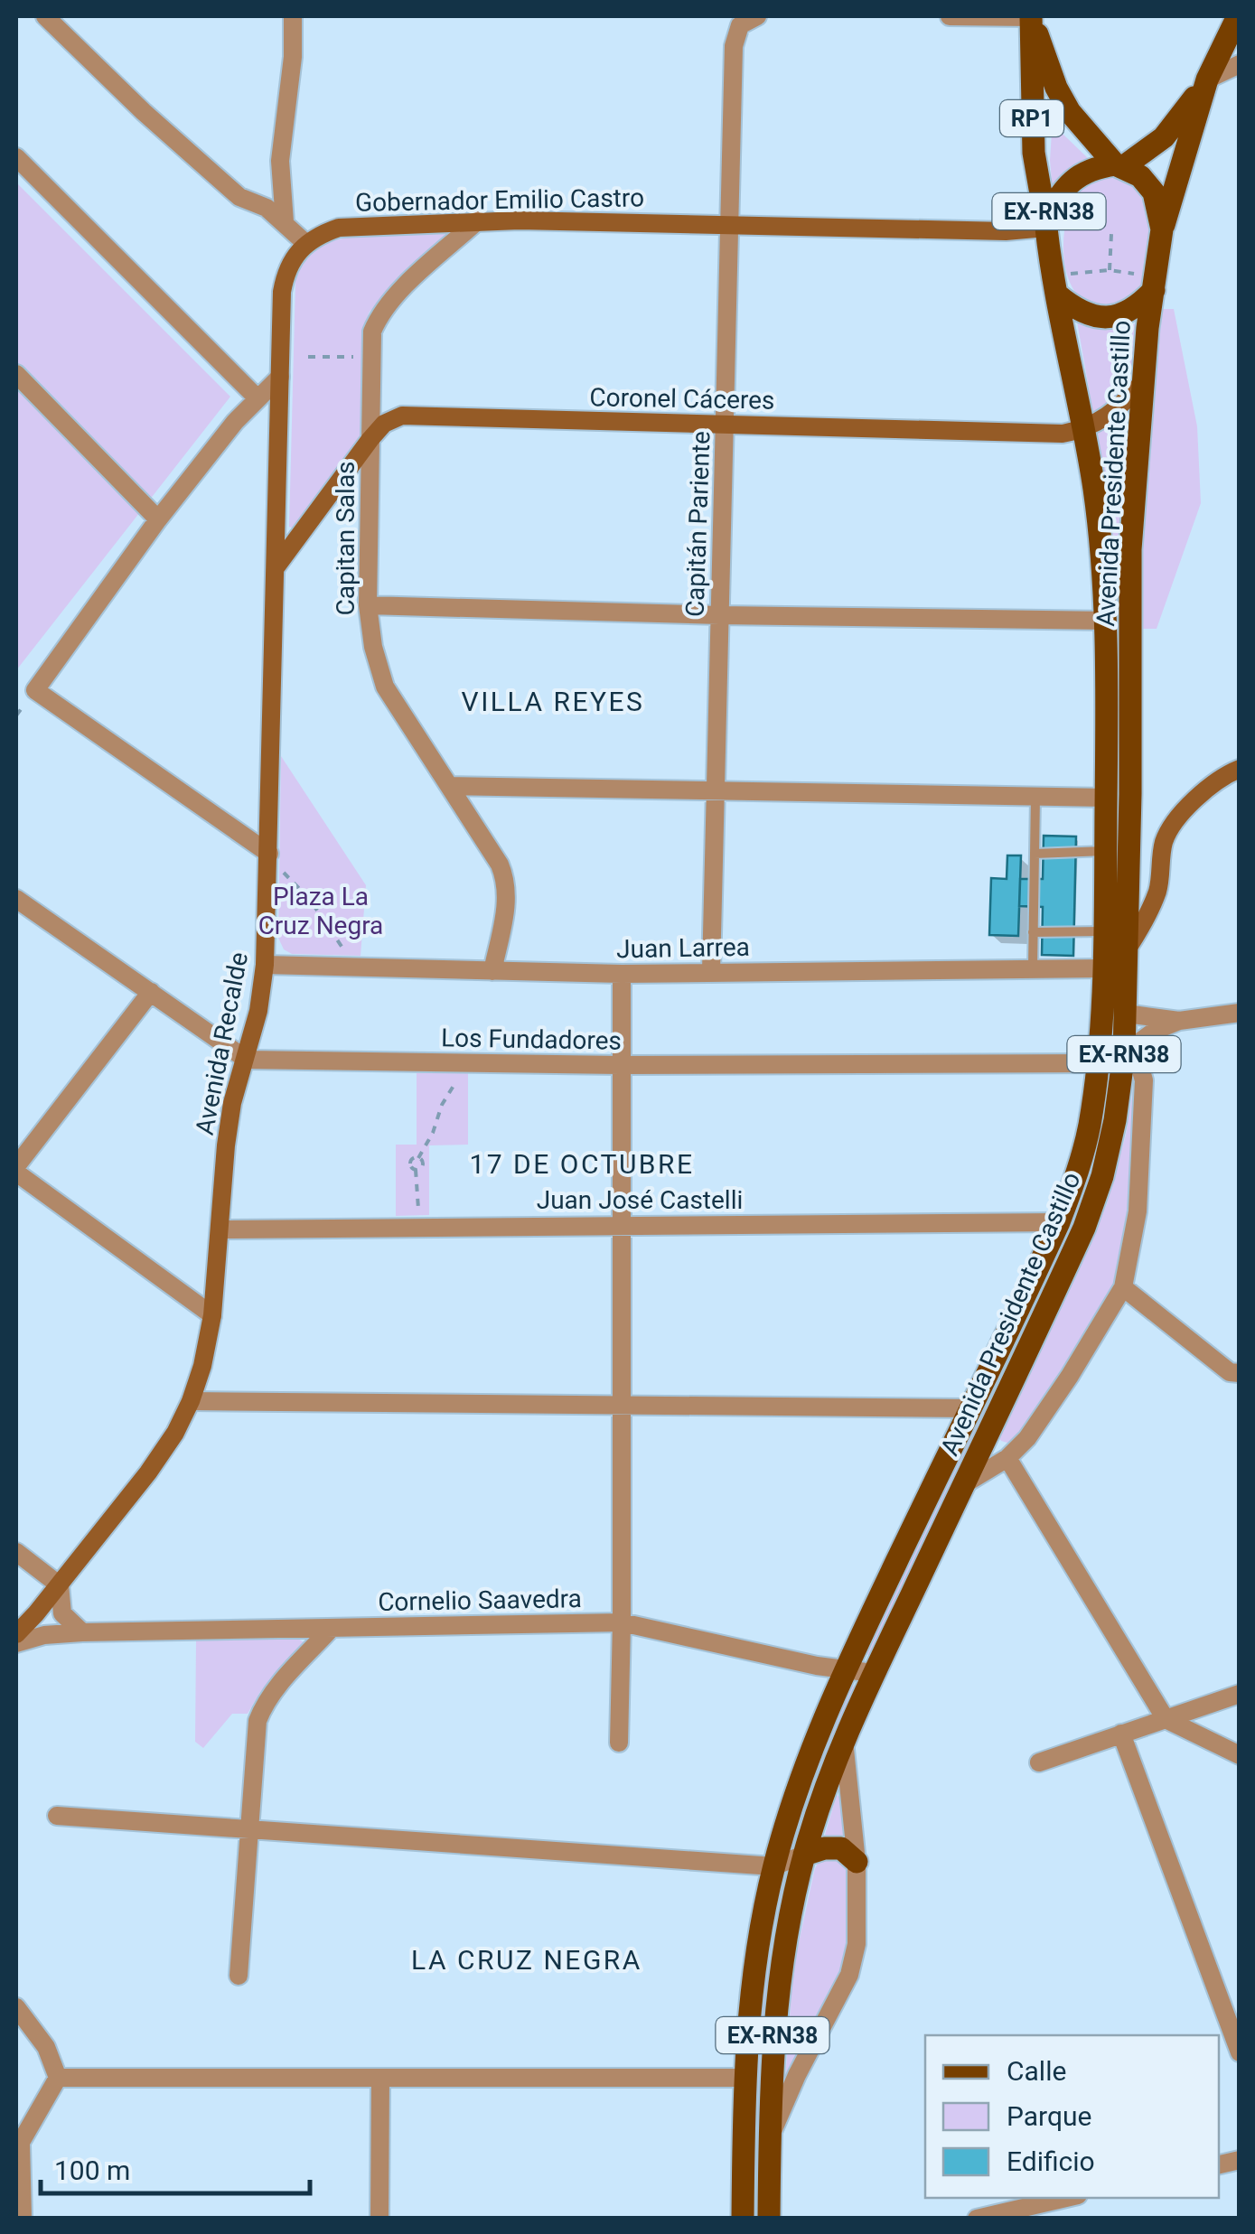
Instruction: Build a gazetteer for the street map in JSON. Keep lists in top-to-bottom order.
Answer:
{
  "streets": {
    "main road": ["RP1", "EX-RN38", "Avenida Presidente Castillo"],
    "street": [
      "Gobernador Emilio Castro",
      "Coronel Cáceres",
      "Capitán Pariente",
      "Capitan Salas",
      "Juan Larrea",
      "Los Fundadores",
      "Avenida Recalde",
      "Juan José Castelli",
      "Cornelio Saavedra"
    ]
  },
  "crossings": [
    ["RP1", "Gobernador Emilio Castro"],
    ["RP1", "EX-RN38"],
    ["Gobernador Emilio Castro", "EX-RN38"],
    ["Gobernador Emilio Castro", "Capitán Pariente"],
    ["Gobernador Emilio Castro", "Capitan Salas"],
    ["Gobernador Emilio Castro", "Avenida Recalde"],
    ["EX-RN38", "Avenida Presidente Castillo"],
    ["Coronel Cáceres", "Avenida Presidente Castillo"],
    ["Coronel Cáceres", "Capitán Pariente"],
    ["Coronel Cáceres", "Capitan Salas"],
    ["Coronel Cáceres", "Avenida Recalde"],
    ["Avenida Presidente Castillo", "Juan Larrea"],
    ["Avenida Presidente Castillo", "Los Fundadores"],
    ["Avenida Presidente Castillo", "Juan José Castelli"],
    ["Avenida Presidente Castillo", "Cornelio Saavedra"],
    ["Capitán Pariente", "Juan Larrea"],
    ["Capitan Salas", "Juan Larrea"],
    ["Juan Larrea", "Avenida Recalde"],
    ["Los Fundadores", "Avenida Recalde"],
    ["Avenida Recalde", "Juan José Castelli"]
  ],
  "districts": ["VILLA REYES", "17 DE OCTUBRE", "LA CRUZ NEGRA"],
  "parks": ["Plaza La Cruz Negra"],
  "legend": ["Calle", "Parque", "Edificio"],
  "scale_bar": "100 m"
}
